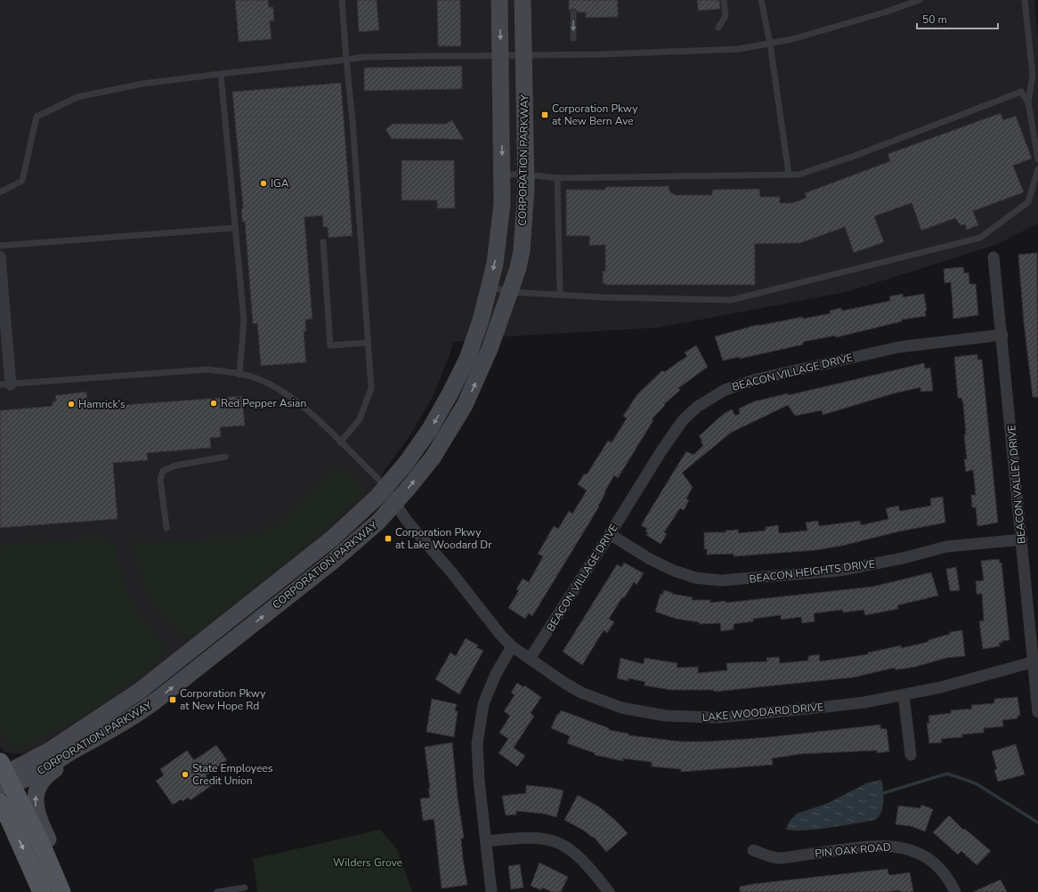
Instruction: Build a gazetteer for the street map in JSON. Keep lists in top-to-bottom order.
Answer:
{
  "streets": {
    "main road": ["CORPORATION PARKWAY"],
    "street": [
      "BEACON VILLAGE DRIVE",
      "BEACON VALLEY DRIVE",
      "BEACON HEIGHTS DRIVE",
      "LAKE WOODARD DRIVE",
      "PIN OAK ROAD"
    ]
  },
  "crossings": [
    ["CORPORATION PARKWAY", "LAKE WOODARD DRIVE"],
    ["BEACON VILLAGE DRIVE", "BEACON VALLEY DRIVE"],
    ["BEACON VILLAGE DRIVE", "BEACON HEIGHTS DRIVE"],
    ["BEACON VILLAGE DRIVE", "LAKE WOODARD DRIVE"],
    ["BEACON VALLEY DRIVE", "BEACON HEIGHTS DRIVE"],
    ["BEACON VALLEY DRIVE", "LAKE WOODARD DRIVE"]
  ],
  "parks": ["Wilders Grove"],
  "places": {
    "transit": ["Corporation Pkwy at New Bern Ave", "Corporation Pkwy at Lake Woodard Dr", "Corporation Pkwy at New Hope Rd"],
    "other": [
      "IGA",
      "Red Pepper Asian",
      "Hamrick's",
      "State Employees Credit Union"
    ]
  },
  "scale_bar": "50 m"
}
